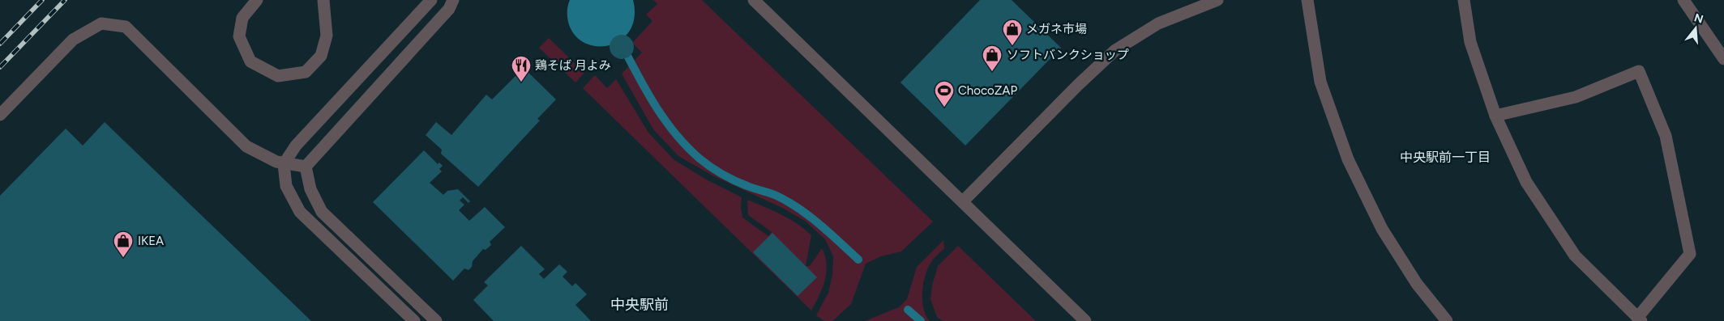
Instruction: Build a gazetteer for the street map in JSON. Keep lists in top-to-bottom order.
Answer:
{
  "districts": ["中央駅前一丁目", "中央駅前"],
  "places": {
    "shop": ["メガネ市場", "ソフトバンクショップ", "IKEA"],
    "restaurant": ["鶏そば 月よみ"],
    "sports": ["ChocoZAP"]
  },
  "north": "top"
}
